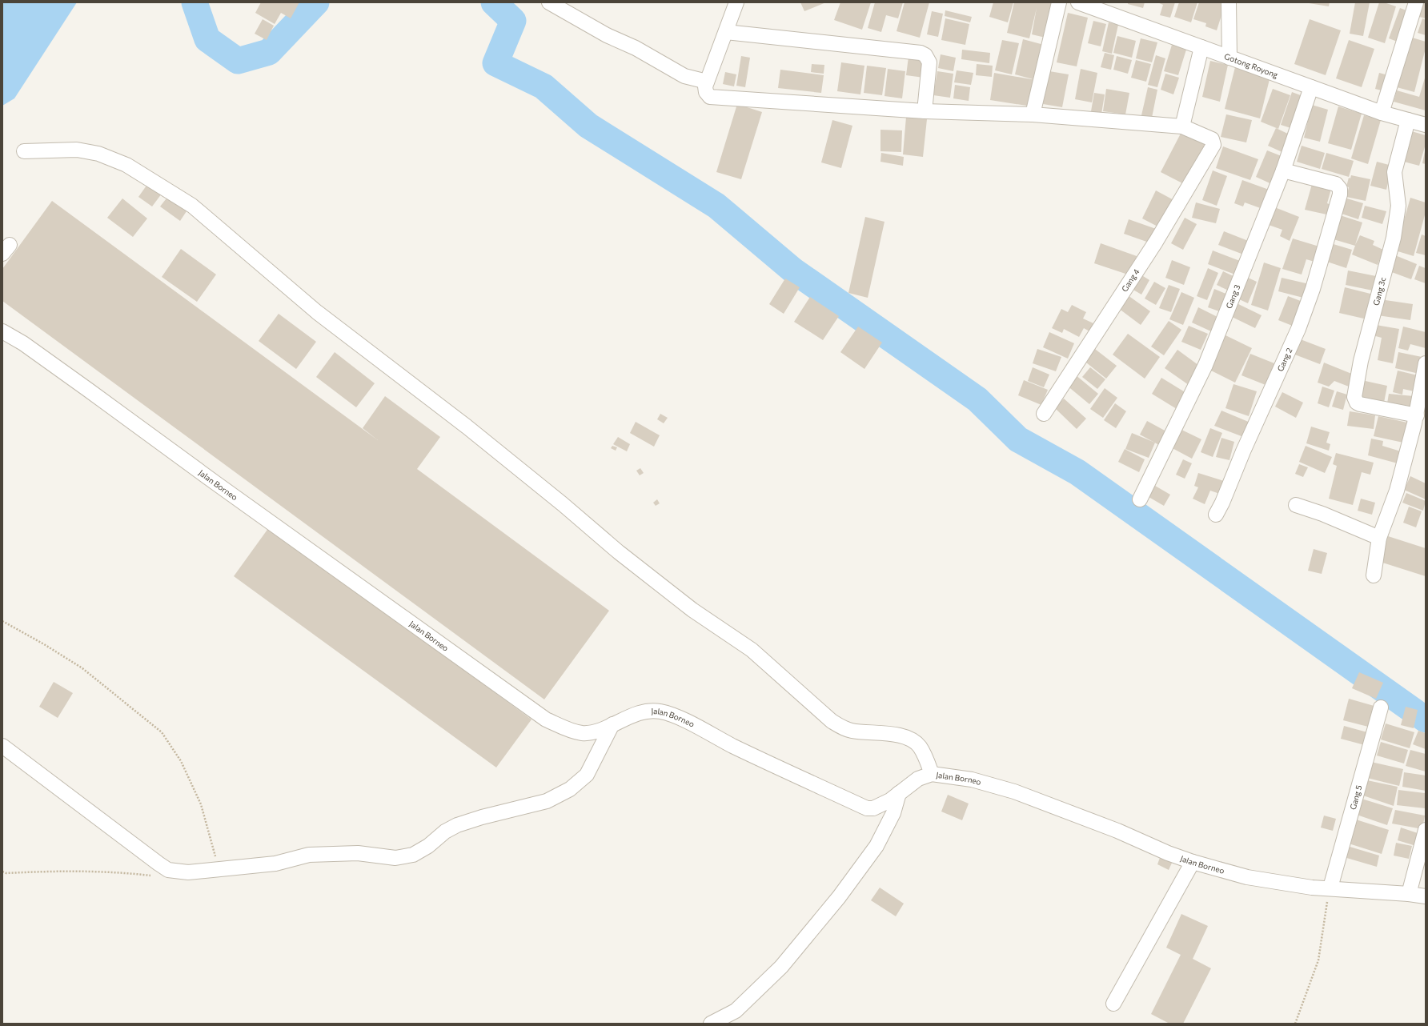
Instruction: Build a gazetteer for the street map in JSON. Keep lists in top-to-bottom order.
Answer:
{
  "streets": {
    "street": [
      "Gotong Royong",
      "Gang 4",
      "Gang 3c",
      "Gang 3",
      "Gang 2",
      "Jalan Borneo",
      "Gang 5"
    ]
  },
  "crossings": [
    ["Gotong Royong", "Gang 3c"],
    ["Gotong Royong", "Gang 3"],
    ["Gang 3", "Gang 2"],
    ["Jalan Borneo", "Gang 5"]
  ]
}
